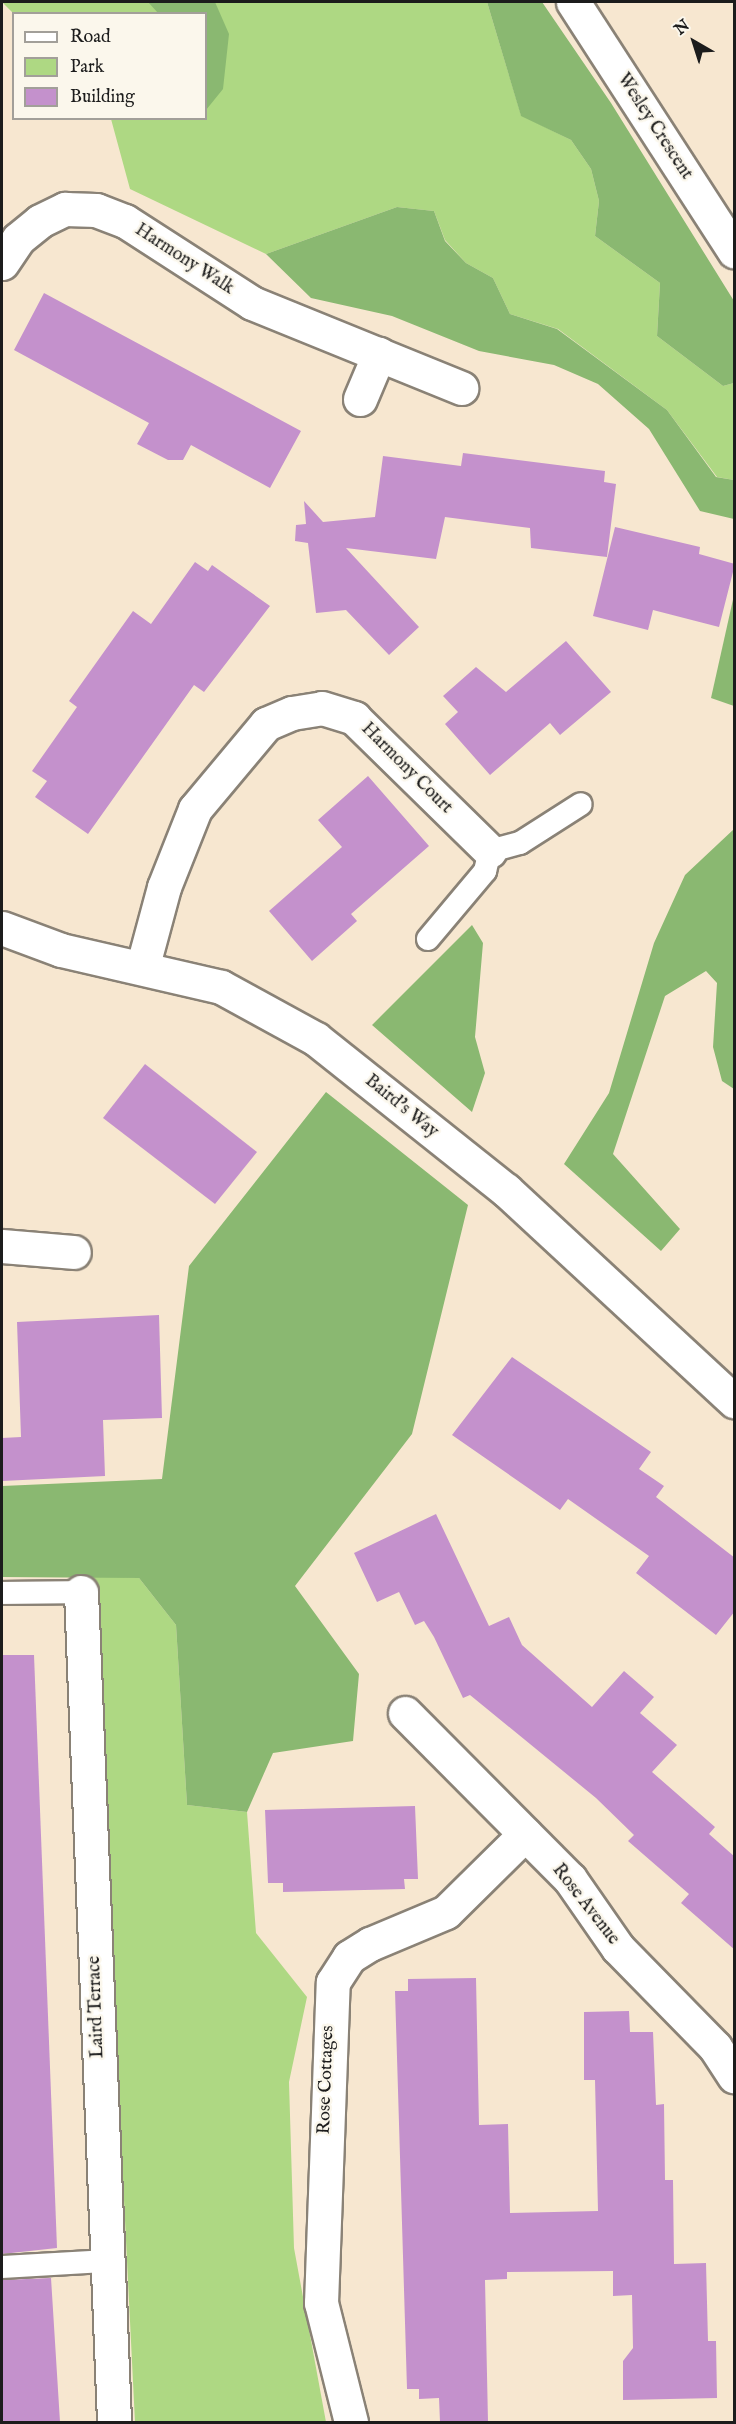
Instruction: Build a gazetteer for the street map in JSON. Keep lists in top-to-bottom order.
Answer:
{
  "streets": {
    "street": [
      "Wesley Crescent",
      "Harmony Walk",
      "Harmony Court",
      "Baird's Way",
      "Rose Avenue",
      "Laird Terrace",
      "Rose Cottages"
    ]
  },
  "crossings": [
    ["Harmony Court", "Baird's Way"],
    ["Rose Avenue", "Rose Cottages"]
  ],
  "legend": ["Road", "Park", "Building"],
  "north": "top left"
}
